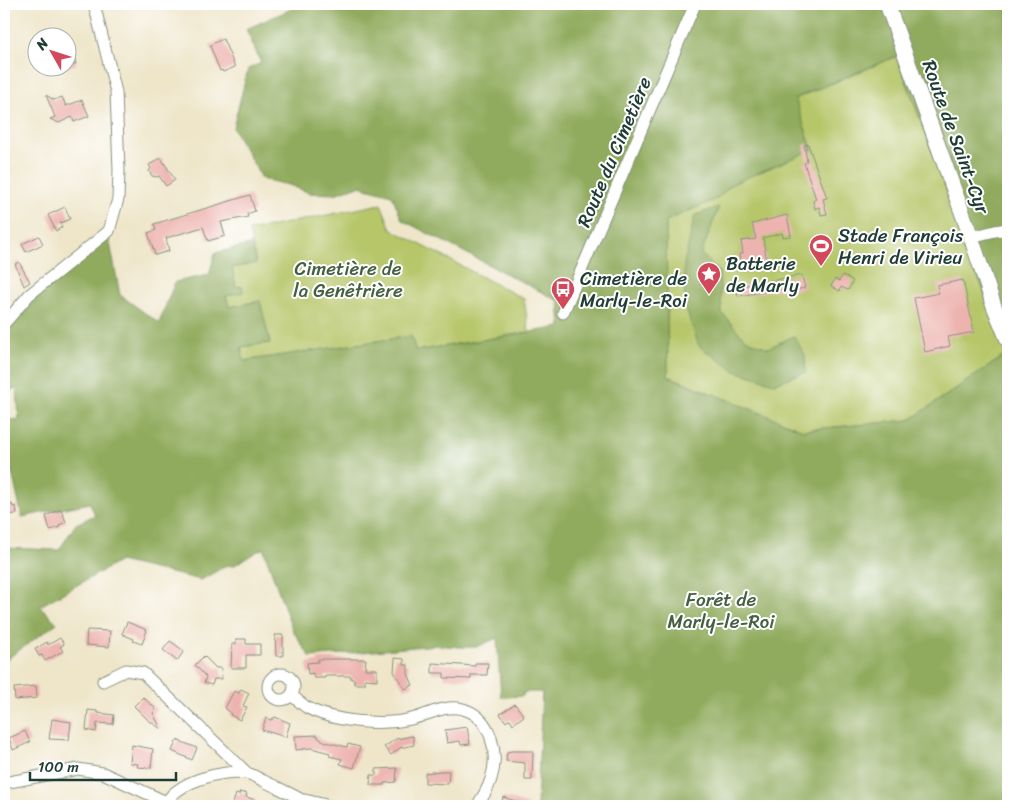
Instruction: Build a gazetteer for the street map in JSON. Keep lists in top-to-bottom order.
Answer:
{
  "streets": {
    "main road": ["Route de Saint-Cyr"],
    "street": ["Route du Cimetière"]
  },
  "parks": ["Cimetière de la Genêtrière", "Forêt de Marly-le-Roi"],
  "places": {
    "sports": ["Stade François Henri de Virieu"],
    "place": ["Batterie de Marly"],
    "bus stop": ["Cimetière de Marly-le-Roi"]
  },
  "scale_bar": "100 m",
  "north": "top left"
}
